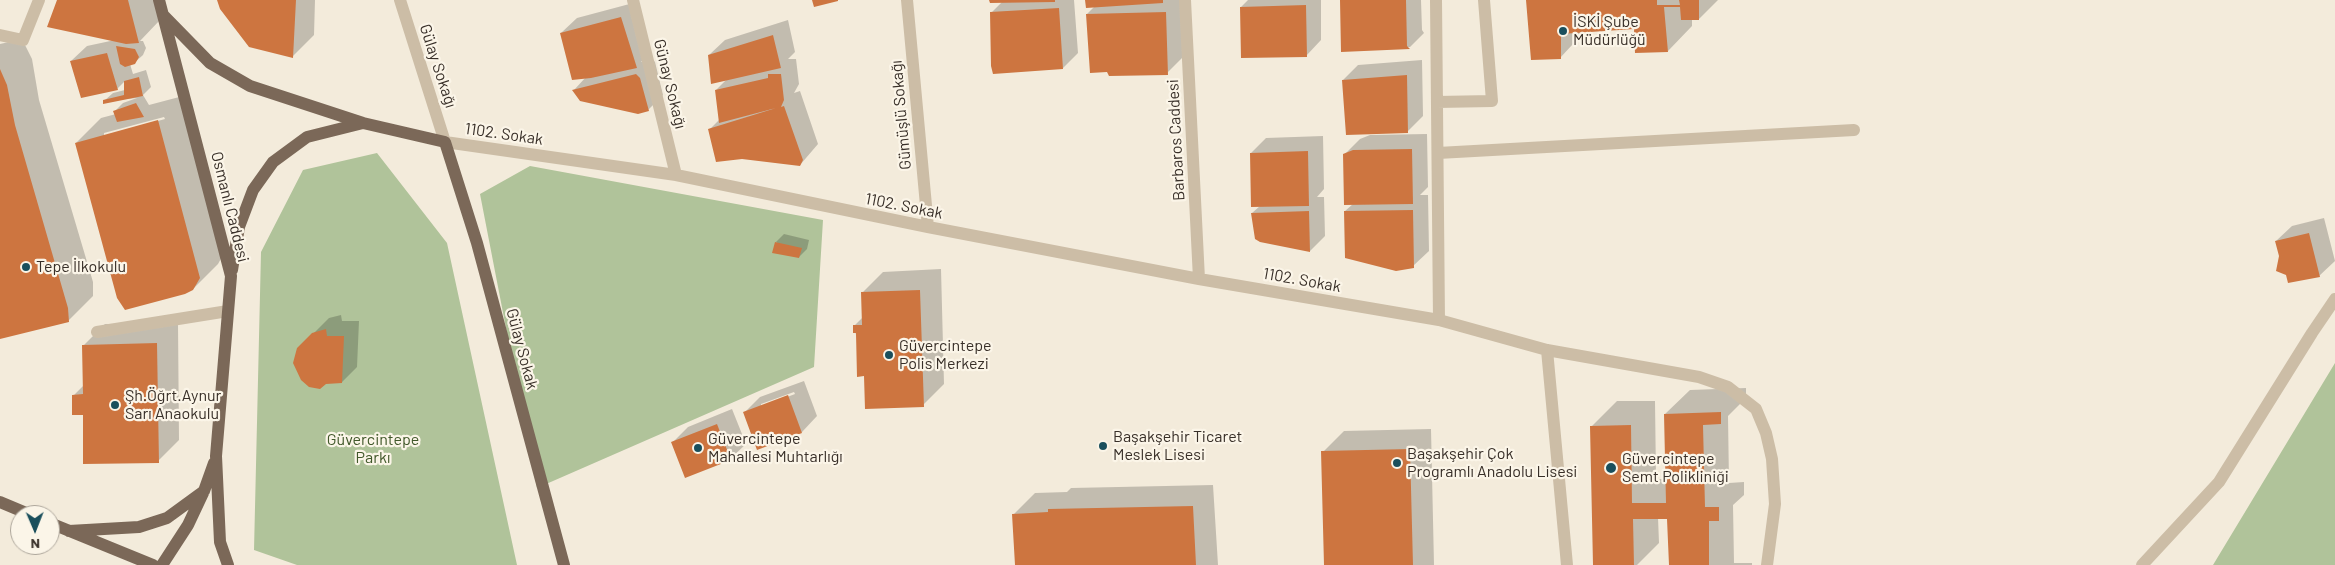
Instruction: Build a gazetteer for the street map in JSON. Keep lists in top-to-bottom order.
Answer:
{
  "streets": {
    "main road": ["1102. Sokak", "Osmanlı Caddesi", "Gülay Sokak"],
    "street": [
      "Gülay Sokağı",
      "Günay Sokağı",
      "Gümüşlü Sokağı",
      "Barbaros Caddesi"
    ]
  },
  "crossings": [
    ["Gülay Sokağı", "1102. Sokak"],
    ["Gülay Sokağı", "Gülay Sokak"],
    ["Günay Sokağı", "1102. Sokak"],
    ["Gümüşlü Sokağı", "1102. Sokak"],
    ["1102. Sokak", "Barbaros Caddesi"],
    ["1102. Sokak", "Osmanlı Caddesi"],
    ["1102. Sokak", "Gülay Sokak"]
  ],
  "parks": ["Güvercintepe Parkı"],
  "places": [
    "İSKİ Şube Müdürlüğü",
    "Tepe İlkokulu",
    "Güvercintepe Polis Merkezi",
    "Şh.Öğrt.Aynur Sarı Anaokulu",
    "Başakşehir Ticaret Meslek Lisesi",
    "Güvercintepe Mahallesi Muhtarlığı",
    "Başakşehir Çok Programlı Anadolu Lisesi",
    "Güvercintepe Semt Polikliniği"
  ],
  "north": "bottom"
}
